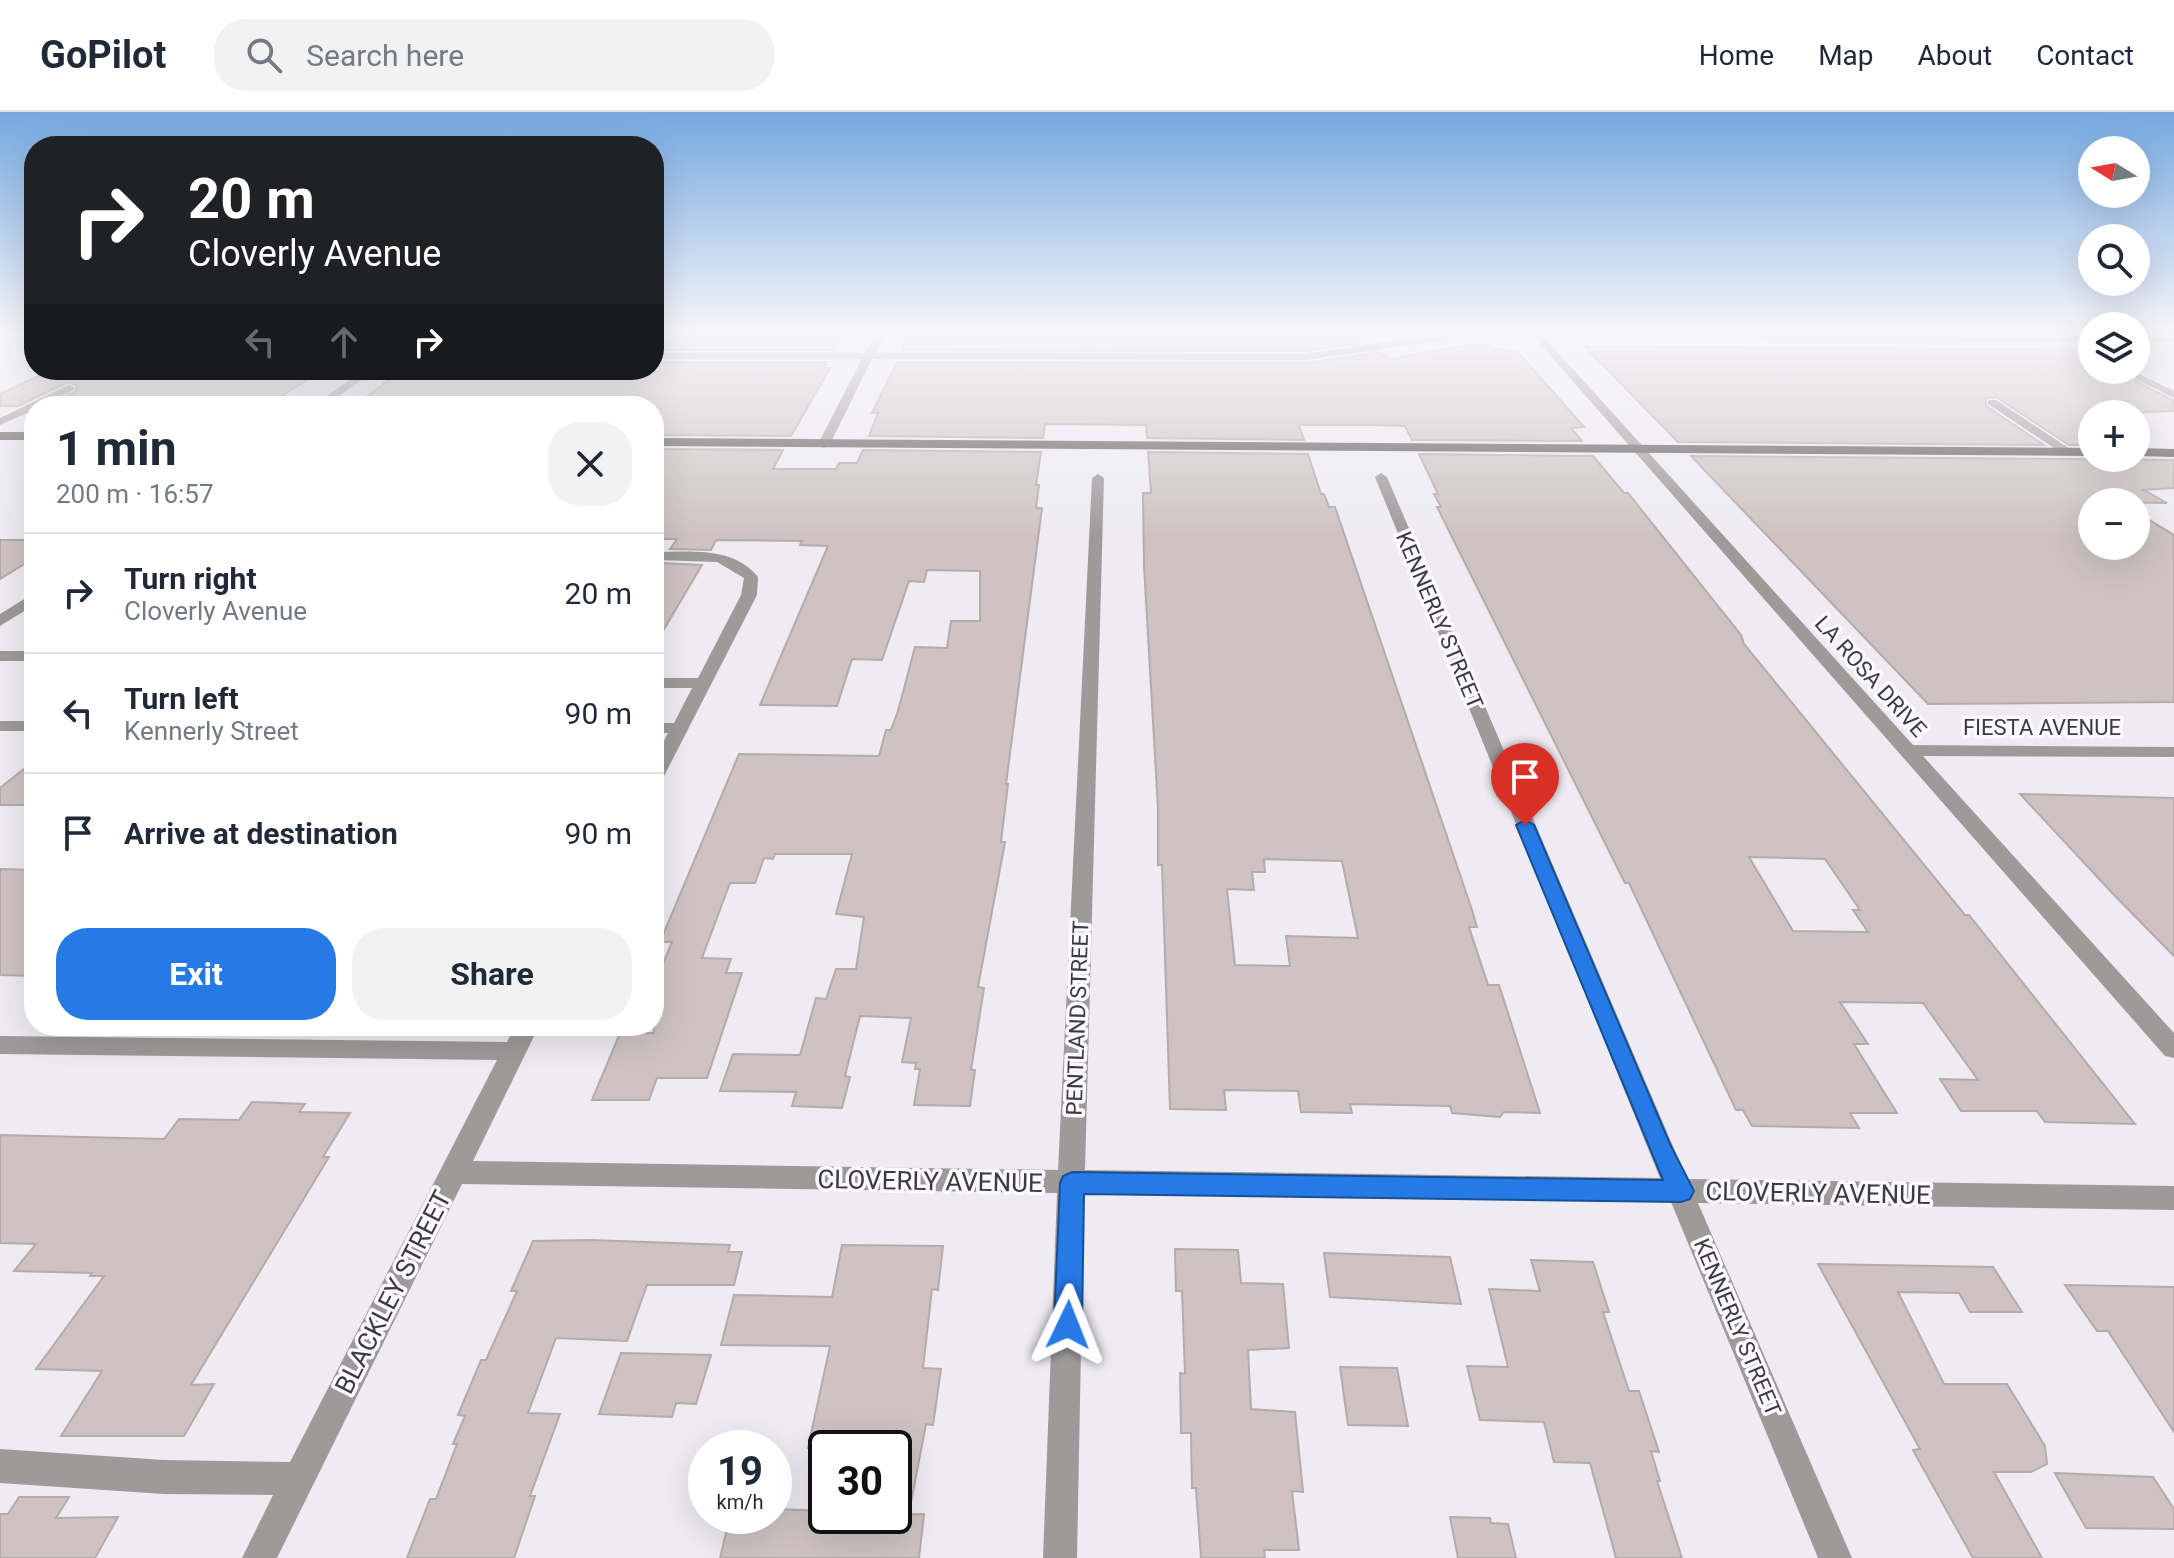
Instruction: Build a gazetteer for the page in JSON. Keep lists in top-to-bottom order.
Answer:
{
  "streets": {
    "street": [
      "KENNERLY STREET",
      "LA ROSA DRIVE",
      "FIESTA AVENUE",
      "PENTLAND STREET",
      "CLOVERLY AVENUE",
      "BLACKLEY STREET"
    ]
  },
  "crossings": [
    ["KENNERLY STREET", "CLOVERLY AVENUE"],
    ["LA ROSA DRIVE", "FIESTA AVENUE"],
    ["PENTLAND STREET", "CLOVERLY AVENUE"],
    ["CLOVERLY AVENUE", "BLACKLEY STREET"]
  ],
  "north": "left",
  "page": {
    "header": "GoPilot",
    "search": "Search here",
    "nav": [
      "Home",
      "Map",
      "About",
      "Contact"
    ],
    "map_buttons": ["+", "−"],
    "turn": ["20 m", "Cloverly Avenue"],
    "heading": ["1 min", "200 m · 16:57"],
    "list": [
      {
        "name": "Turn right",
        "note": "Cloverly Avenue",
        "value": "20 m"
      },
      {
        "name": "Turn left",
        "note": "Kennerly Street",
        "value": "90 m"
      },
      {
        "name": "Arrive at destination",
        "value": "90 m"
      }
    ],
    "buttons": ["Exit", "Share"],
    "speed": "19 km/h",
    "limit": "30"
  }
}
